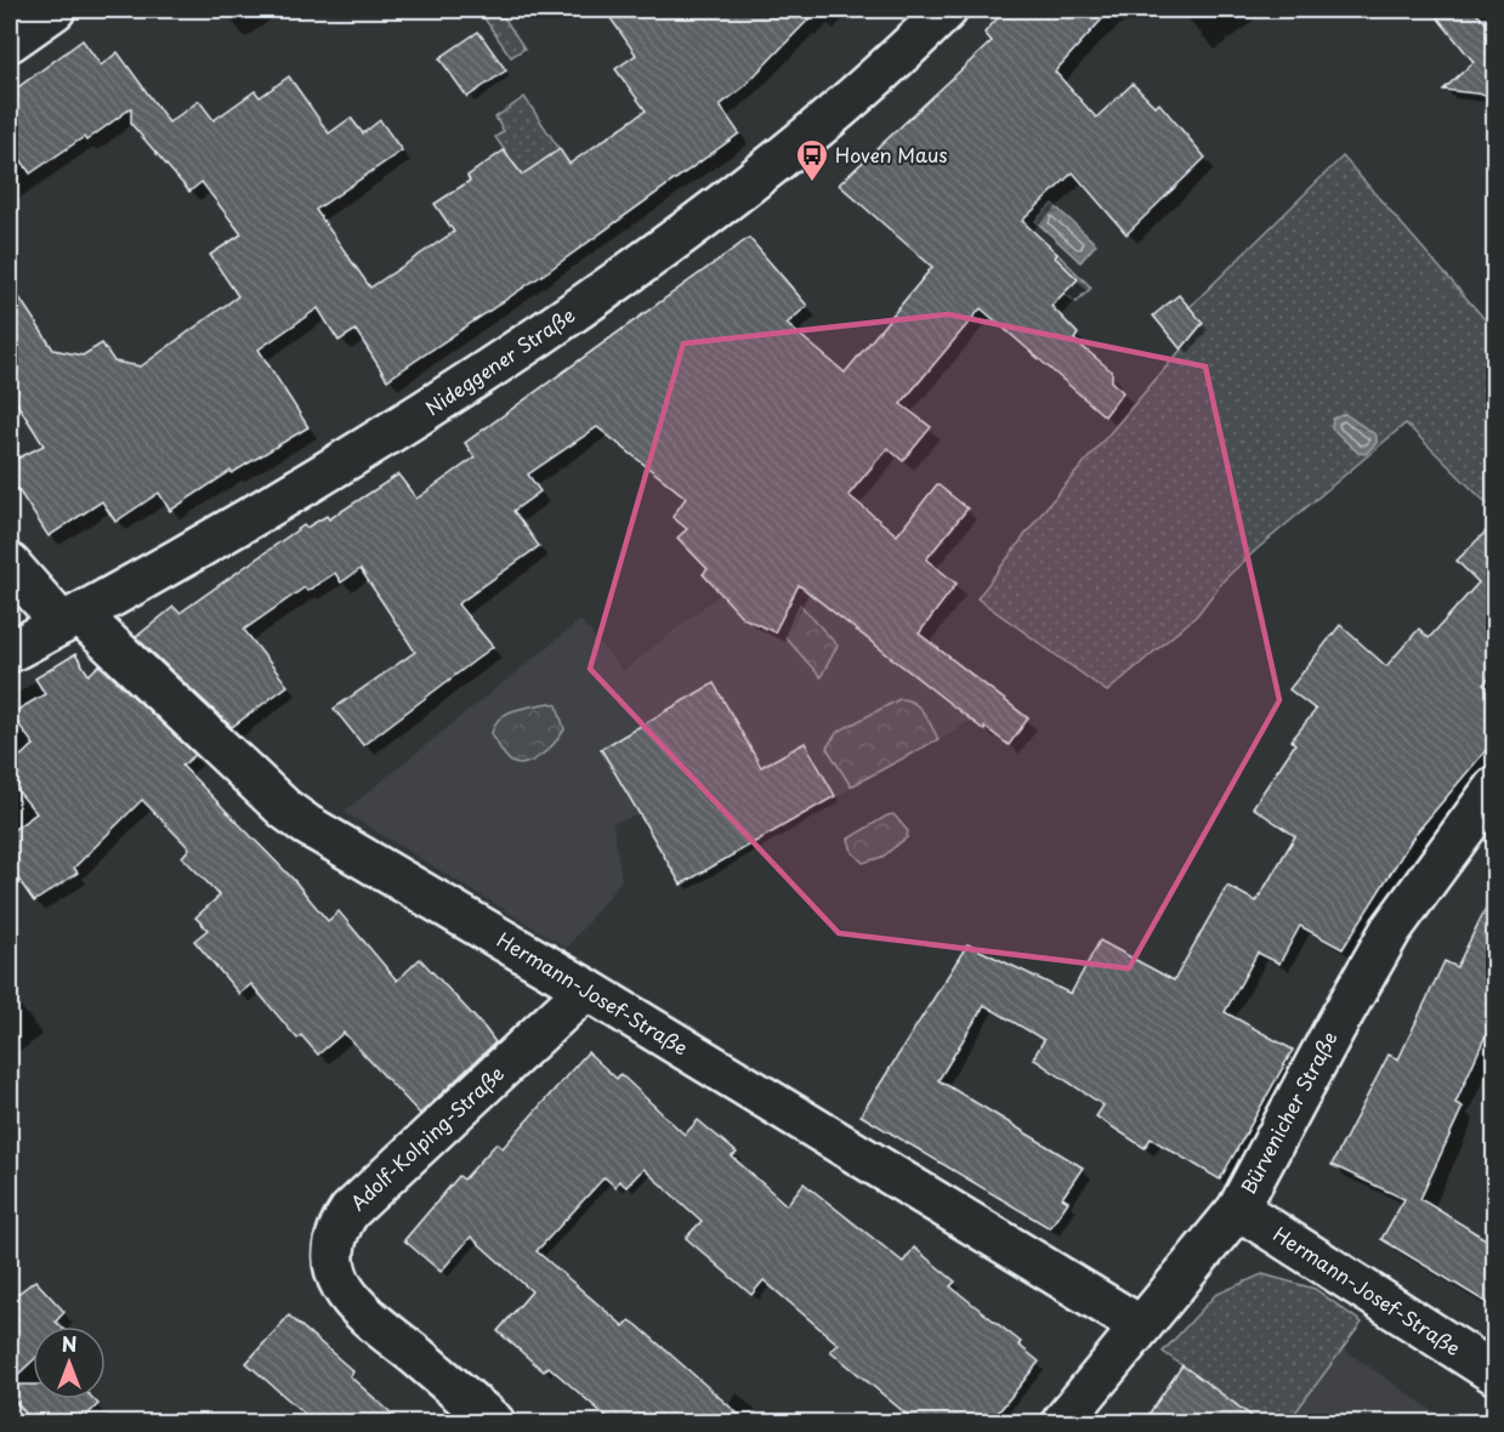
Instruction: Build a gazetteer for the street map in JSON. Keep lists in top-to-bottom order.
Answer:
{
  "streets": {
    "street": [
      "Nideggener Straße",
      "Hermann-Josef-Straße",
      "Bürvenicher Straße",
      "Adolf-Kolping-Straße"
    ]
  },
  "crossings": [
    ["Nideggener Straße", "Hermann-Josef-Straße"],
    ["Hermann-Josef-Straße", "Bürvenicher Straße"],
    ["Hermann-Josef-Straße", "Adolf-Kolping-Straße"]
  ],
  "places": {
    "bus stop": ["Hoven Maus"]
  },
  "north": "top"
}
